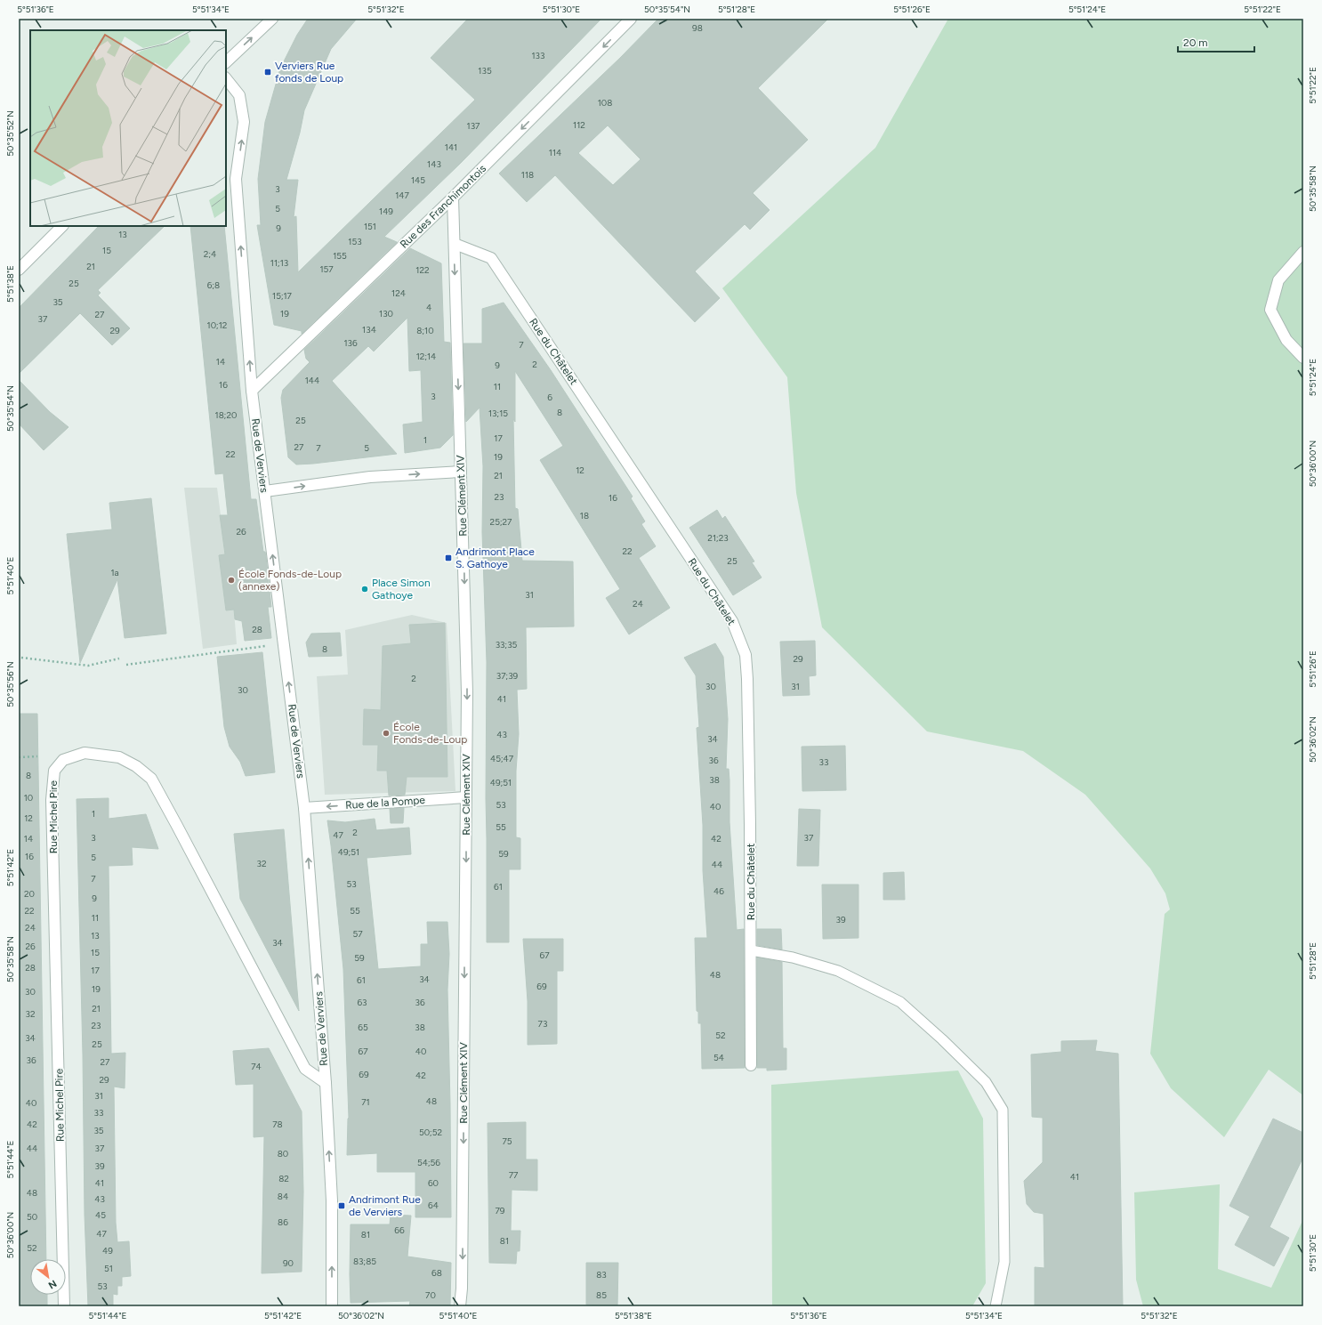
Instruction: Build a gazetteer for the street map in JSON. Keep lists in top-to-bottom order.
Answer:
{
  "streets": {
    "street": [
      "Rue des Franchimontois",
      "Rue du Châtelet",
      "Rue de Verviers",
      "Rue Clément XIV",
      "Rue de la Pompe",
      "Rue Michel Pire"
    ]
  },
  "crossings": [
    ["Rue des Franchimontois", "Rue de Verviers"],
    ["Rue des Franchimontois", "Rue Clément XIV"],
    ["Rue du Châtelet", "Rue Clément XIV"],
    ["Rue de Verviers", "Rue de la Pompe"],
    ["Rue de Verviers", "Rue Michel Pire"],
    ["Rue Clément XIV", "Rue de la Pompe"]
  ],
  "one_way": [
    "Rue des Franchimontois",
    "Rue de Verviers",
    "Rue Clément XIV",
    "Rue de la Pompe"
  ],
  "places": {
    "transit": ["Verviers Rue fonds de Loup", "Andrimont Place S. Gathoye", "Andrimont Rue de Verviers"],
    "other": ["École Fonds-de-Loup (annexe)", "Place Simon Gathoye", "École Fonds-de-Loup"]
  },
  "house_numbers": [
    "98",
    "133",
    "135",
    "108",
    "112",
    "137",
    "141",
    "114",
    "143",
    "118",
    "145",
    "3",
    "147",
    "5",
    "149",
    "151",
    "9",
    "13",
    "153",
    "15",
    "2;4",
    "155",
    "11;13",
    "21",
    "157",
    "122",
    "25",
    "6;8",
    "124",
    "15;17",
    "35",
    "4",
    "19",
    "130",
    "27",
    "37",
    "10;12",
    "134",
    "29",
    "8;10",
    "136",
    "7",
    "12;14",
    "14",
    "2",
    "9",
    "144",
    "16",
    "11",
    "3",
    "6",
    "8",
    "13;15",
    "18;20",
    "25",
    "17",
    "1",
    "27",
    "7",
    "5",
    "22",
    "19",
    "12",
    "21",
    "23",
    "16",
    "18",
    "25;27",
    "26",
    "21;23",
    "22",
    "25",
    "1a",
    "31",
    "24",
    "28",
    "33;35",
    "8",
    "29",
    "37;39",
    "2",
    "30",
    "31",
    "30",
    "41",
    "43",
    "34",
    "45;47",
    "36",
    "33",
    "8",
    "38",
    "49;51",
    "10",
    "53",
    "40",
    "1",
    "12",
    "55",
    "2",
    "47",
    "3",
    "37",
    "14",
    "42",
    "49;51",
    "59",
    "16",
    "5",
    "32",
    "44",
    "7",
    "53",
    "61",
    "46",
    "20",
    "9",
    "22",
    "55",
    "11",
    "39",
    "24",
    "57",
    "13",
    "34",
    "26",
    "15",
    "67",
    "59",
    "28",
    "17",
    "48",
    "34",
    "61",
    "69",
    "19",
    "30",
    "63",
    "36",
    "21",
    "32",
    "73",
    "23",
    "65",
    "38",
    "52",
    "34",
    "25",
    "67",
    "40",
    "54",
    "36",
    "27",
    "74",
    "69",
    "42",
    "29",
    "31",
    "48",
    "71",
    "40",
    "33",
    "42",
    "78",
    "35",
    "50;52",
    "75",
    "44",
    "37",
    "80",
    "54;56",
    "39",
    "77",
    "41",
    "82",
    "41",
    "60",
    "48",
    "84",
    "43",
    "64",
    "79",
    "45",
    "50",
    "86",
    "66",
    "47",
    "81",
    "81",
    "52",
    "49",
    "83;85",
    "90",
    "51",
    "68",
    "83",
    "53",
    "70",
    "85"
  ],
  "scale_bar": "20 m",
  "north": "bottom right",
  "coordinates": [
    "5°51'36\"E",
    "5°51'34\"E",
    "5°51'32\"E",
    "5°51'30\"E",
    "50°35'54\"N",
    "5°51'28\"E",
    "5°51'26\"E",
    "5°51'24\"E",
    "5°51'22\"E",
    "50°35'52\"N",
    "50°35'58\"N",
    "5°51'38\"E",
    "50°36'00\"N",
    "5°51'40\"E",
    "50°35'56\"N",
    "50°36'02\"N",
    "5°51'42\"E",
    "5°51'44\"E"
  ]
}
